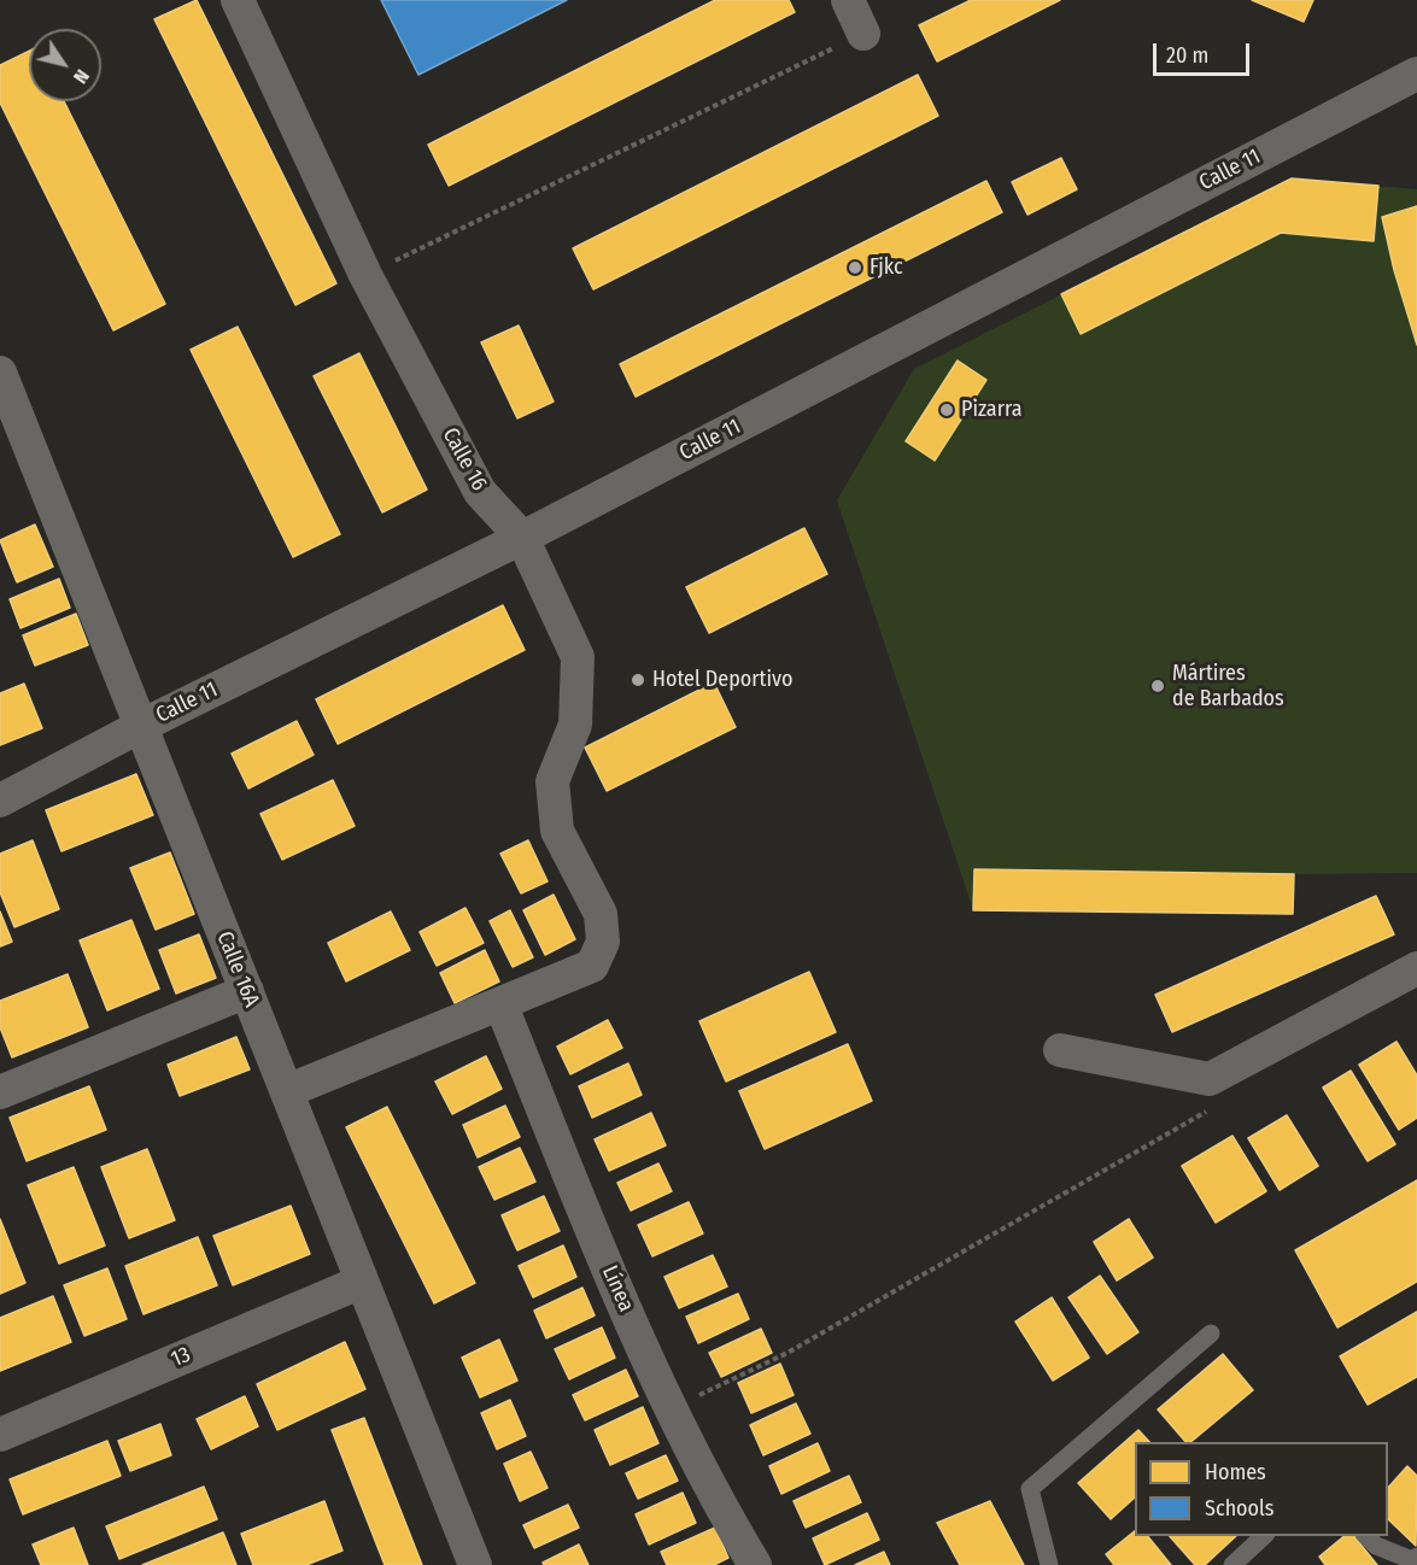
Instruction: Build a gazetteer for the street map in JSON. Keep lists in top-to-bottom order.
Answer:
{
  "streets": {
    "street": [
      "Calle 11",
      "Calle 16",
      "Calle 16A",
      "Línea",
      "13"
    ]
  },
  "crossings": [
    ["Calle 11", "Calle 16"],
    ["Calle 11", "Calle 16A"],
    ["Calle 16", "Línea"],
    ["Calle 16A", "13"]
  ],
  "places": [
    "Fjkc",
    "Pizarra",
    "Hotel Deportivo",
    "Mártires de Barbados"
  ],
  "legend": ["Homes", "Schools"],
  "scale_bar": "20 m",
  "north": "bottom right"
}
